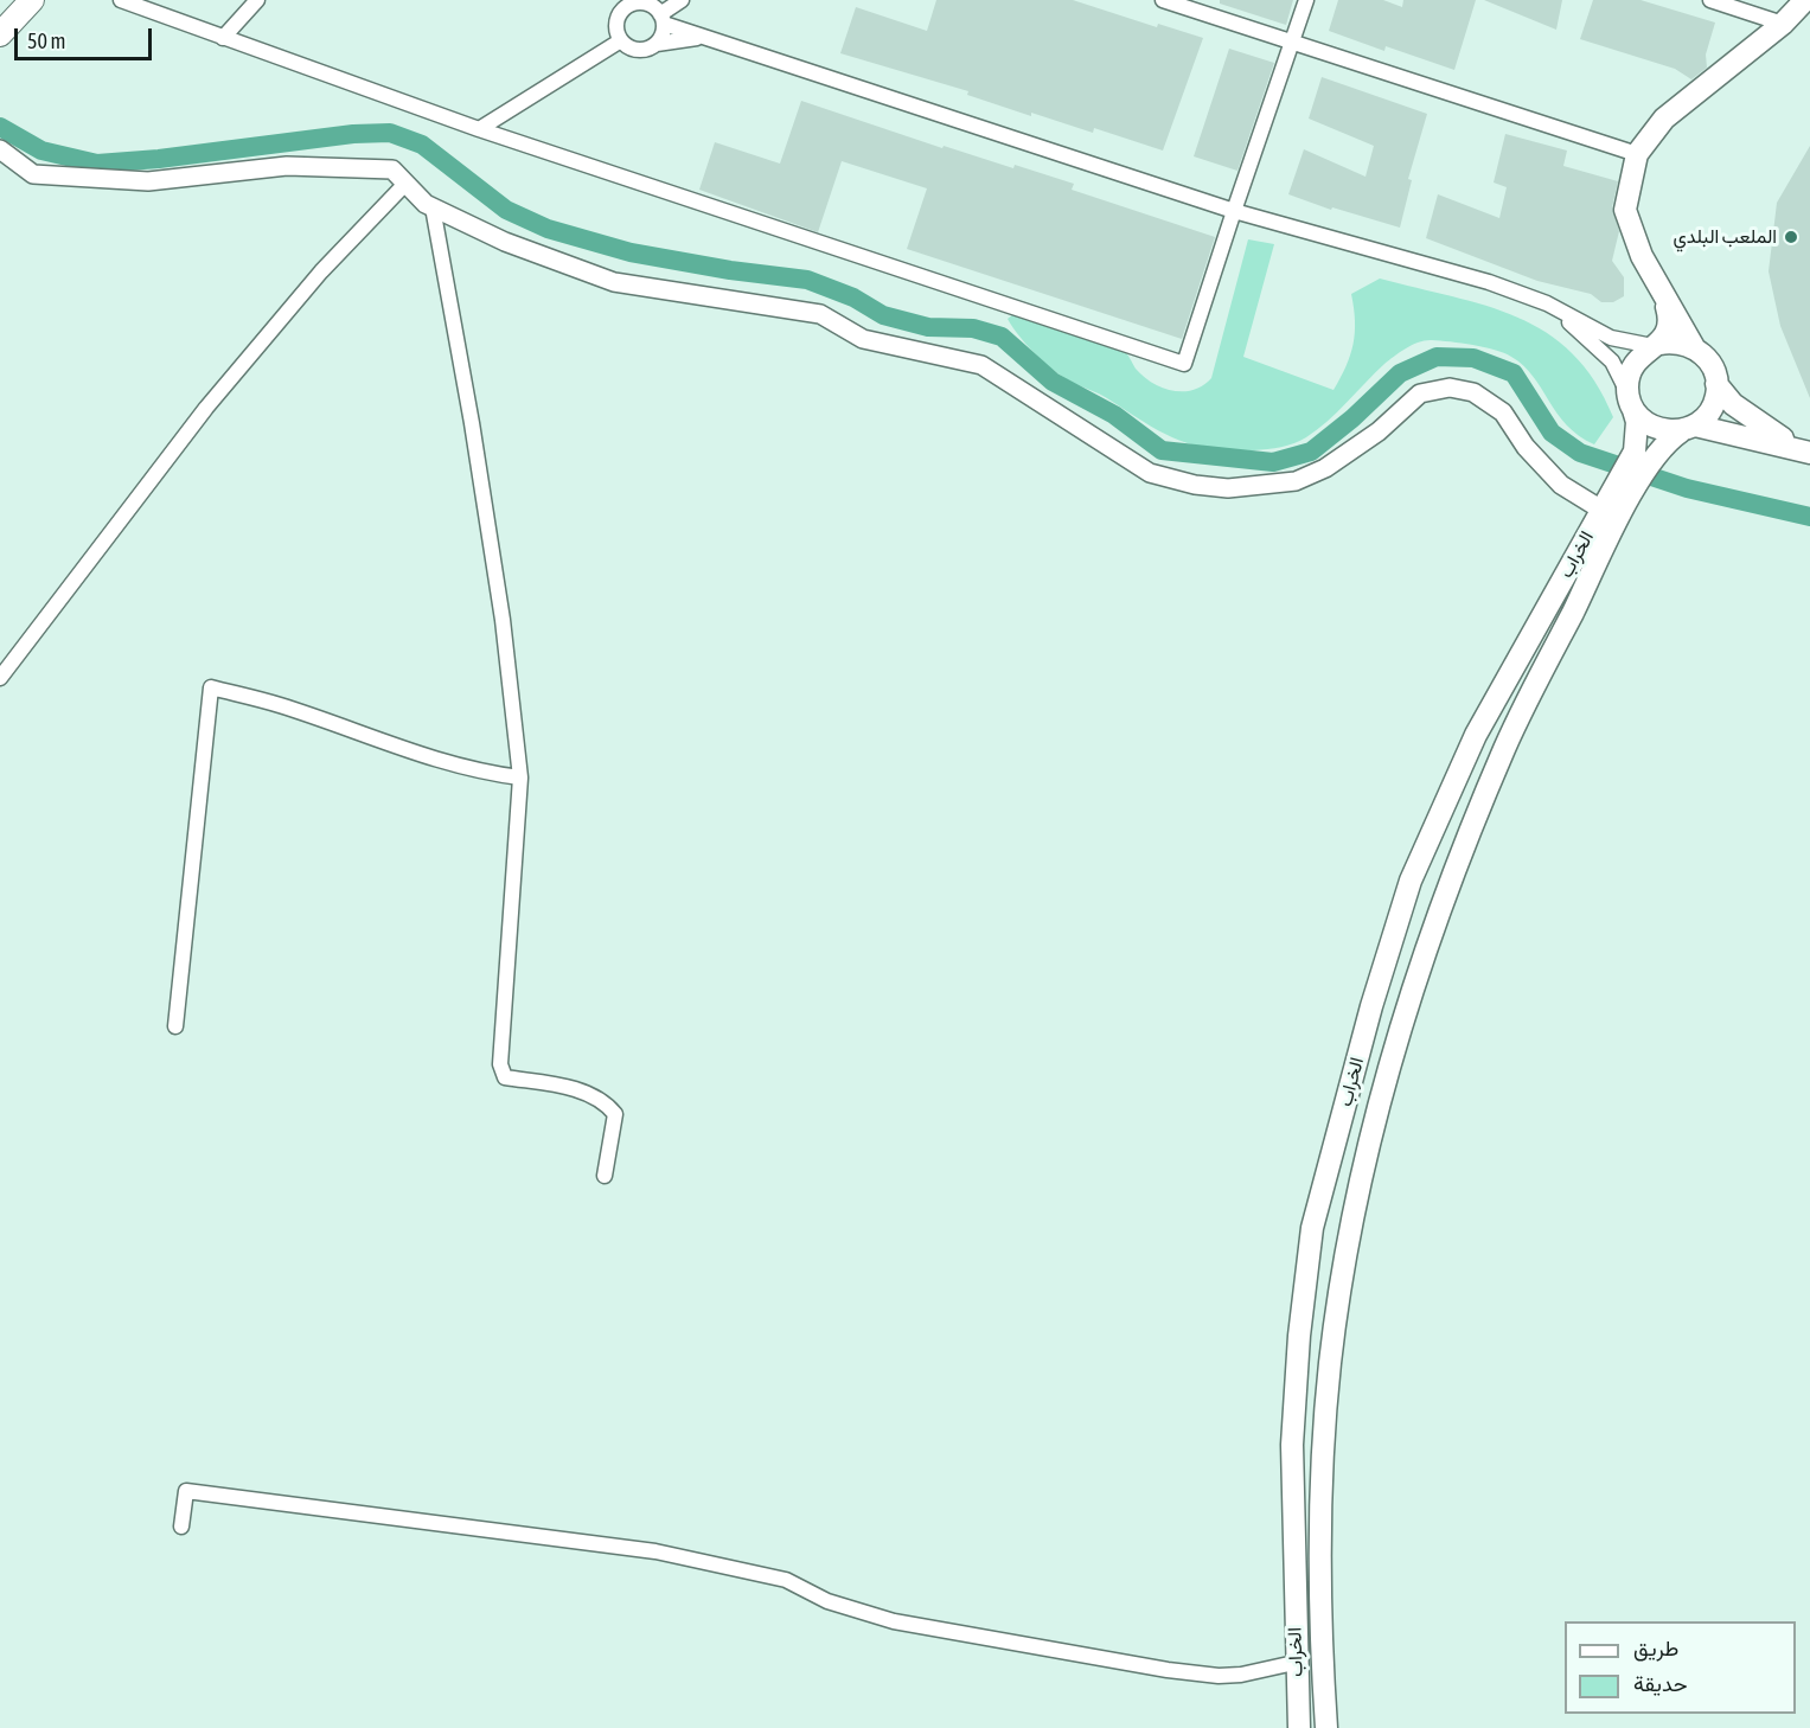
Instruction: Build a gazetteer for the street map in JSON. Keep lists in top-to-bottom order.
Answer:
{
  "streets": {
    "main road": ["الخراب"]
  },
  "places": ["الملعب البلدي"],
  "legend": ["طريق", "حديقة"],
  "scale_bar": "50 m"
}
